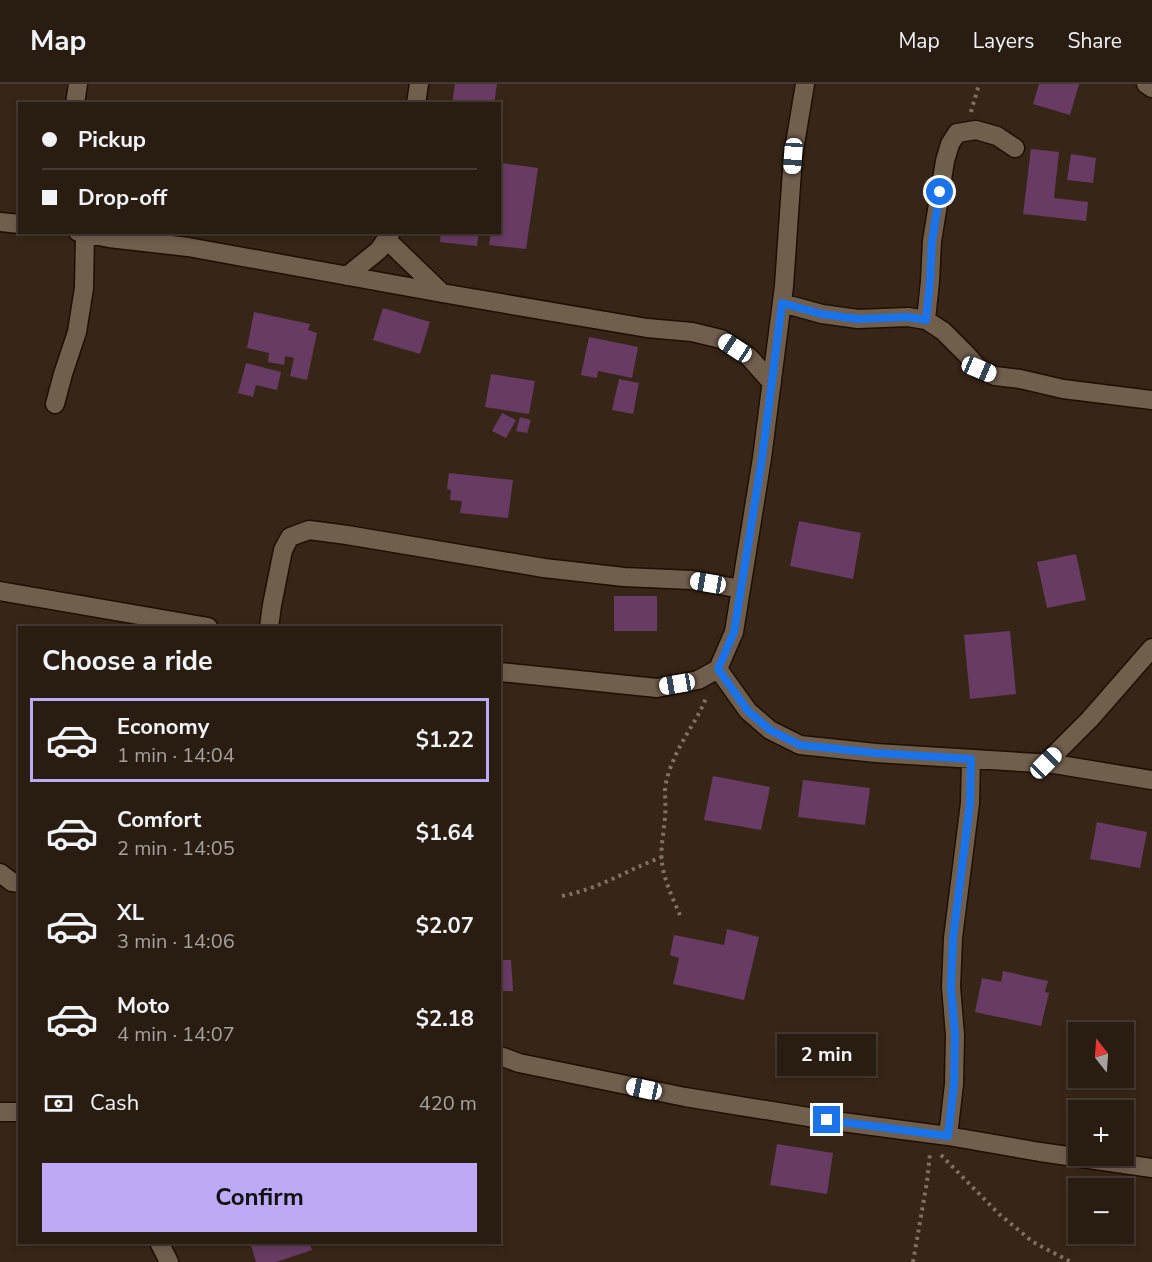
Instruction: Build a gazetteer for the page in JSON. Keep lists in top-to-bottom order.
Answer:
{
  "north": "top",
  "page": {
    "header": "Map",
    "nav": ["Map", "Layers", "Share"],
    "banner": ["Pickup", "Drop-off"],
    "heading": "Choose a ride",
    "list": [
      {
        "name": "Economy",
        "note": "1 min · 14:04",
        "value": "$1.22"
      },
      {
        "name": "Comfort",
        "note": "2 min · 14:05",
        "value": "$1.64"
      },
      {
        "name": "XL",
        "note": "3 min · 14:06",
        "value": "$2.07"
      },
      {
        "name": "Moto",
        "note": "4 min · 14:07",
        "value": "$2.18"
      }
    ],
    "map_buttons": ["+", "−"],
    "bubble": "2 min",
    "pay": ["Cash", "420 m"],
    "buttons": "Confirm"
  }
}
